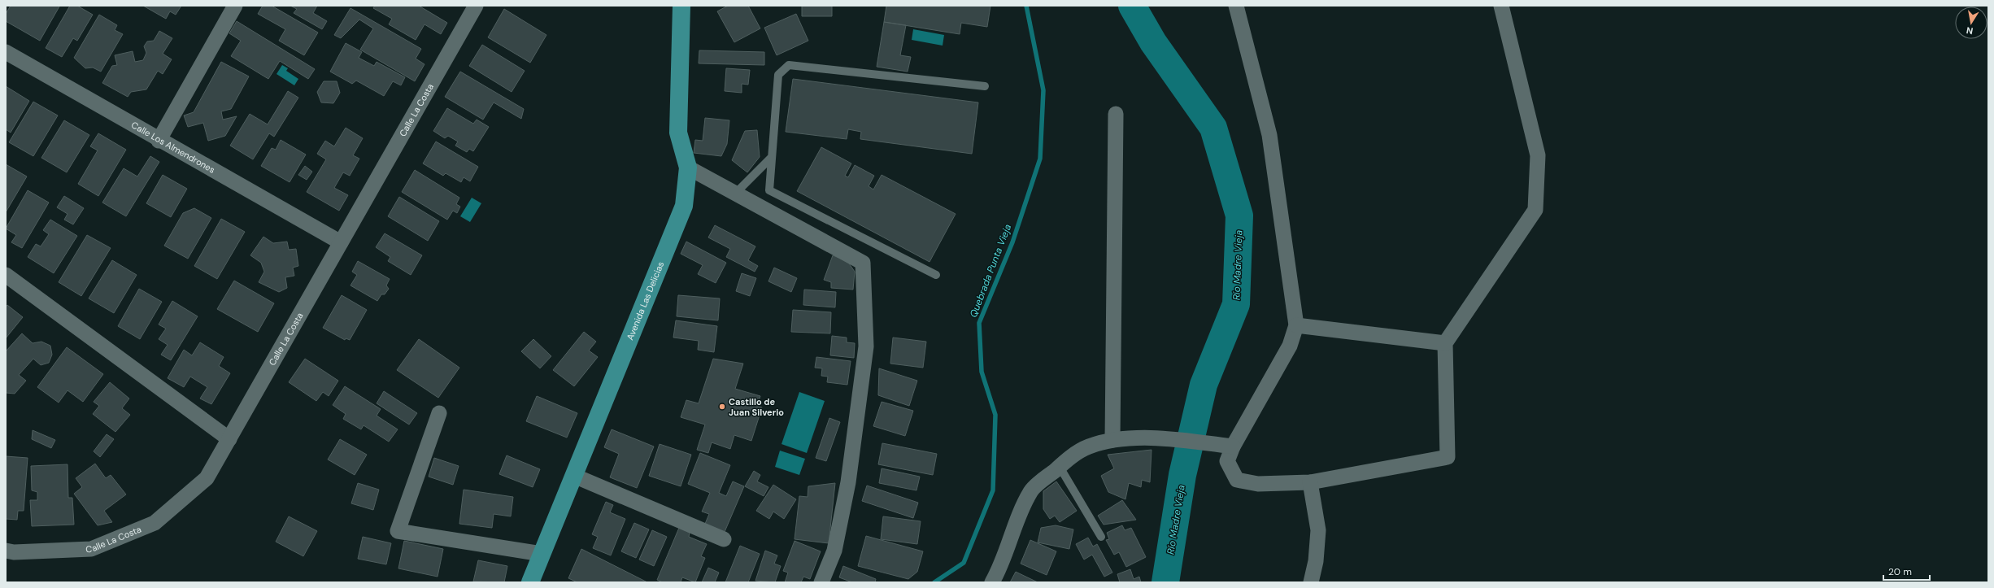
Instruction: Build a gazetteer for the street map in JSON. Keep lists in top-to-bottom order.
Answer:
{
  "streets": {
    "main road": ["Avenida Las Delicias"],
    "street": ["Calle La Costa", "Calle Los Almendrones"]
  },
  "crossings": [
    ["Calle La Costa", "Calle Los Almendrones"]
  ],
  "water": ["Río Madre Vieja", "Quebrada Punta Vieja"],
  "places": ["Castillo de Juan Silverio"],
  "scale_bar": "20 m",
  "north": "bottom"
}
